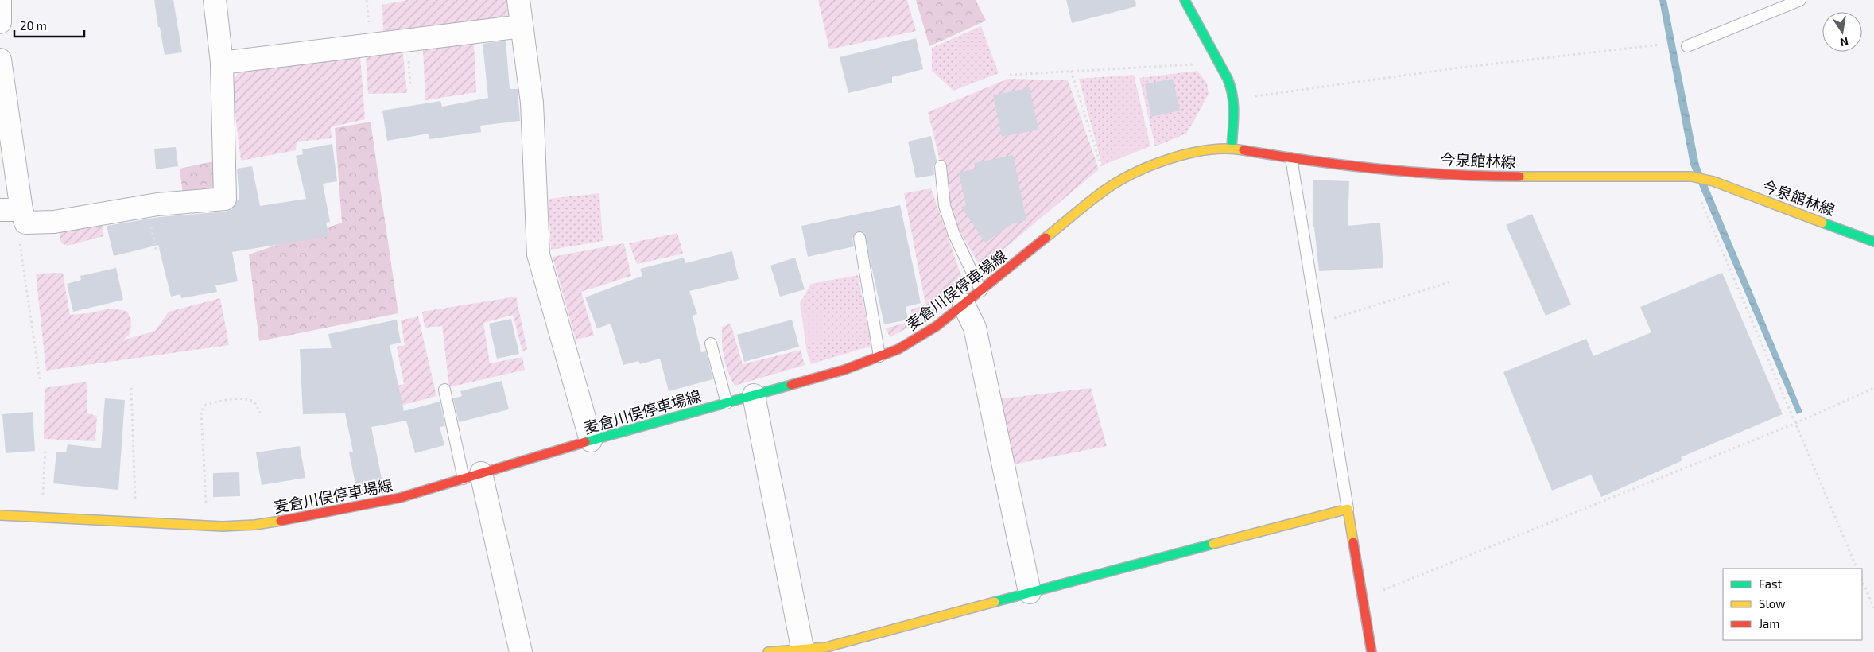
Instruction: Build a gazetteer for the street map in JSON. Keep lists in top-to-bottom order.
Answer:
{
  "streets": {
    "main road": ["今泉館林線", "麦倉川俣停車場線"]
  },
  "crossings": [
    ["今泉館林線", "麦倉川俣停車場線"]
  ],
  "legend": ["Fast", "Slow", "Jam"],
  "scale_bar": "20 m",
  "north": "bottom"
}
